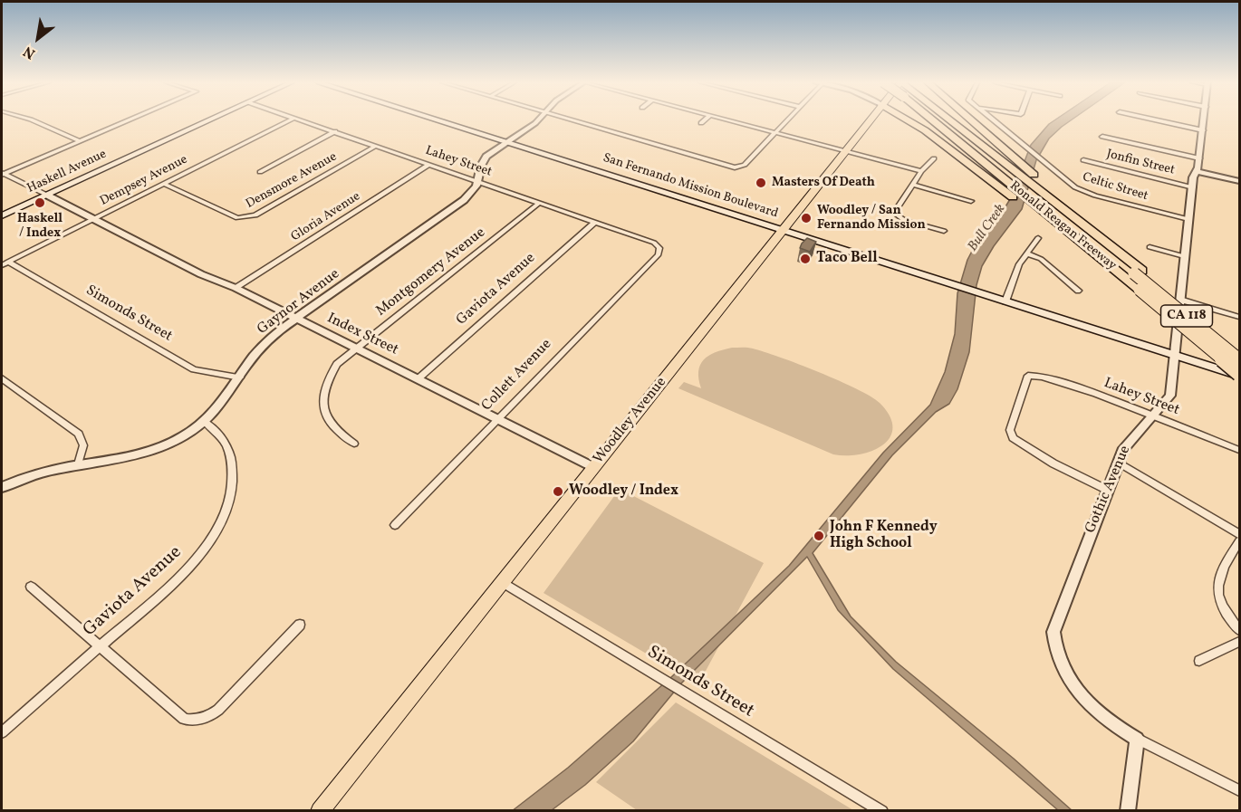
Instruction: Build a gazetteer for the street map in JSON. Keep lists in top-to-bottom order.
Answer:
{
  "streets": {
    "highway": ["Ronald Reagan Freeway", "CA 118"],
    "main road": ["Haskell Avenue", "San Fernando Mission Boulevard", "Woodley Avenue"],
    "street": [
      "Lahey Street",
      "Jonfin Street",
      "Dempsey Avenue",
      "Densmore Avenue",
      "Celtic Street",
      "Gloria Avenue",
      "Montgomery Avenue",
      "Gaviota Avenue",
      "Gaynor Avenue",
      "Simonds Street",
      "Index Street",
      "Collett Avenue",
      "Gothic Avenue"
    ]
  },
  "crossings": [
    ["Lahey Street", "Densmore Avenue"],
    ["Lahey Street", "Gloria Avenue"],
    ["Lahey Street", "Montgomery Avenue"],
    ["Lahey Street", "Gaviota Avenue"],
    ["Lahey Street", "Gaynor Avenue"],
    ["Lahey Street", "Collett Avenue"],
    ["Lahey Street", "Gothic Avenue"],
    ["Jonfin Street", "Gothic Avenue"],
    ["Haskell Avenue", "Index Street"],
    ["Dempsey Avenue", "Densmore Avenue"],
    ["Dempsey Avenue", "Simonds Street"],
    ["Dempsey Avenue", "Index Street"],
    ["San Fernando Mission Boulevard", "Ronald Reagan Freeway"],
    ["San Fernando Mission Boulevard", "Gaynor Avenue"],
    ["San Fernando Mission Boulevard", "Woodley Avenue"],
    ["San Fernando Mission Boulevard", "Gothic Avenue"],
    ["Celtic Street", "Gothic Avenue"],
    ["Gloria Avenue", "Index Street"],
    ["Ronald Reagan Freeway", "CA 118"],
    ["Montgomery Avenue", "Index Street"],
    ["Gaviota Avenue", "Gaynor Avenue"],
    ["Gaviota Avenue", "Index Street"],
    ["Gaynor Avenue", "Simonds Street"],
    ["Gaynor Avenue", "Index Street"],
    ["Simonds Street", "Woodley Avenue"],
    ["Index Street", "Collett Avenue"],
    ["Index Street", "Woodley Avenue"]
  ],
  "water": ["Bull Creek"],
  "places": [
    "Masters Of Death",
    "Haskell / Index",
    "Woodley / San Fernando Mission",
    "Taco Bell",
    "Woodley / Index",
    "John F Kennedy High School"
  ],
  "north": "bottom left"
}
